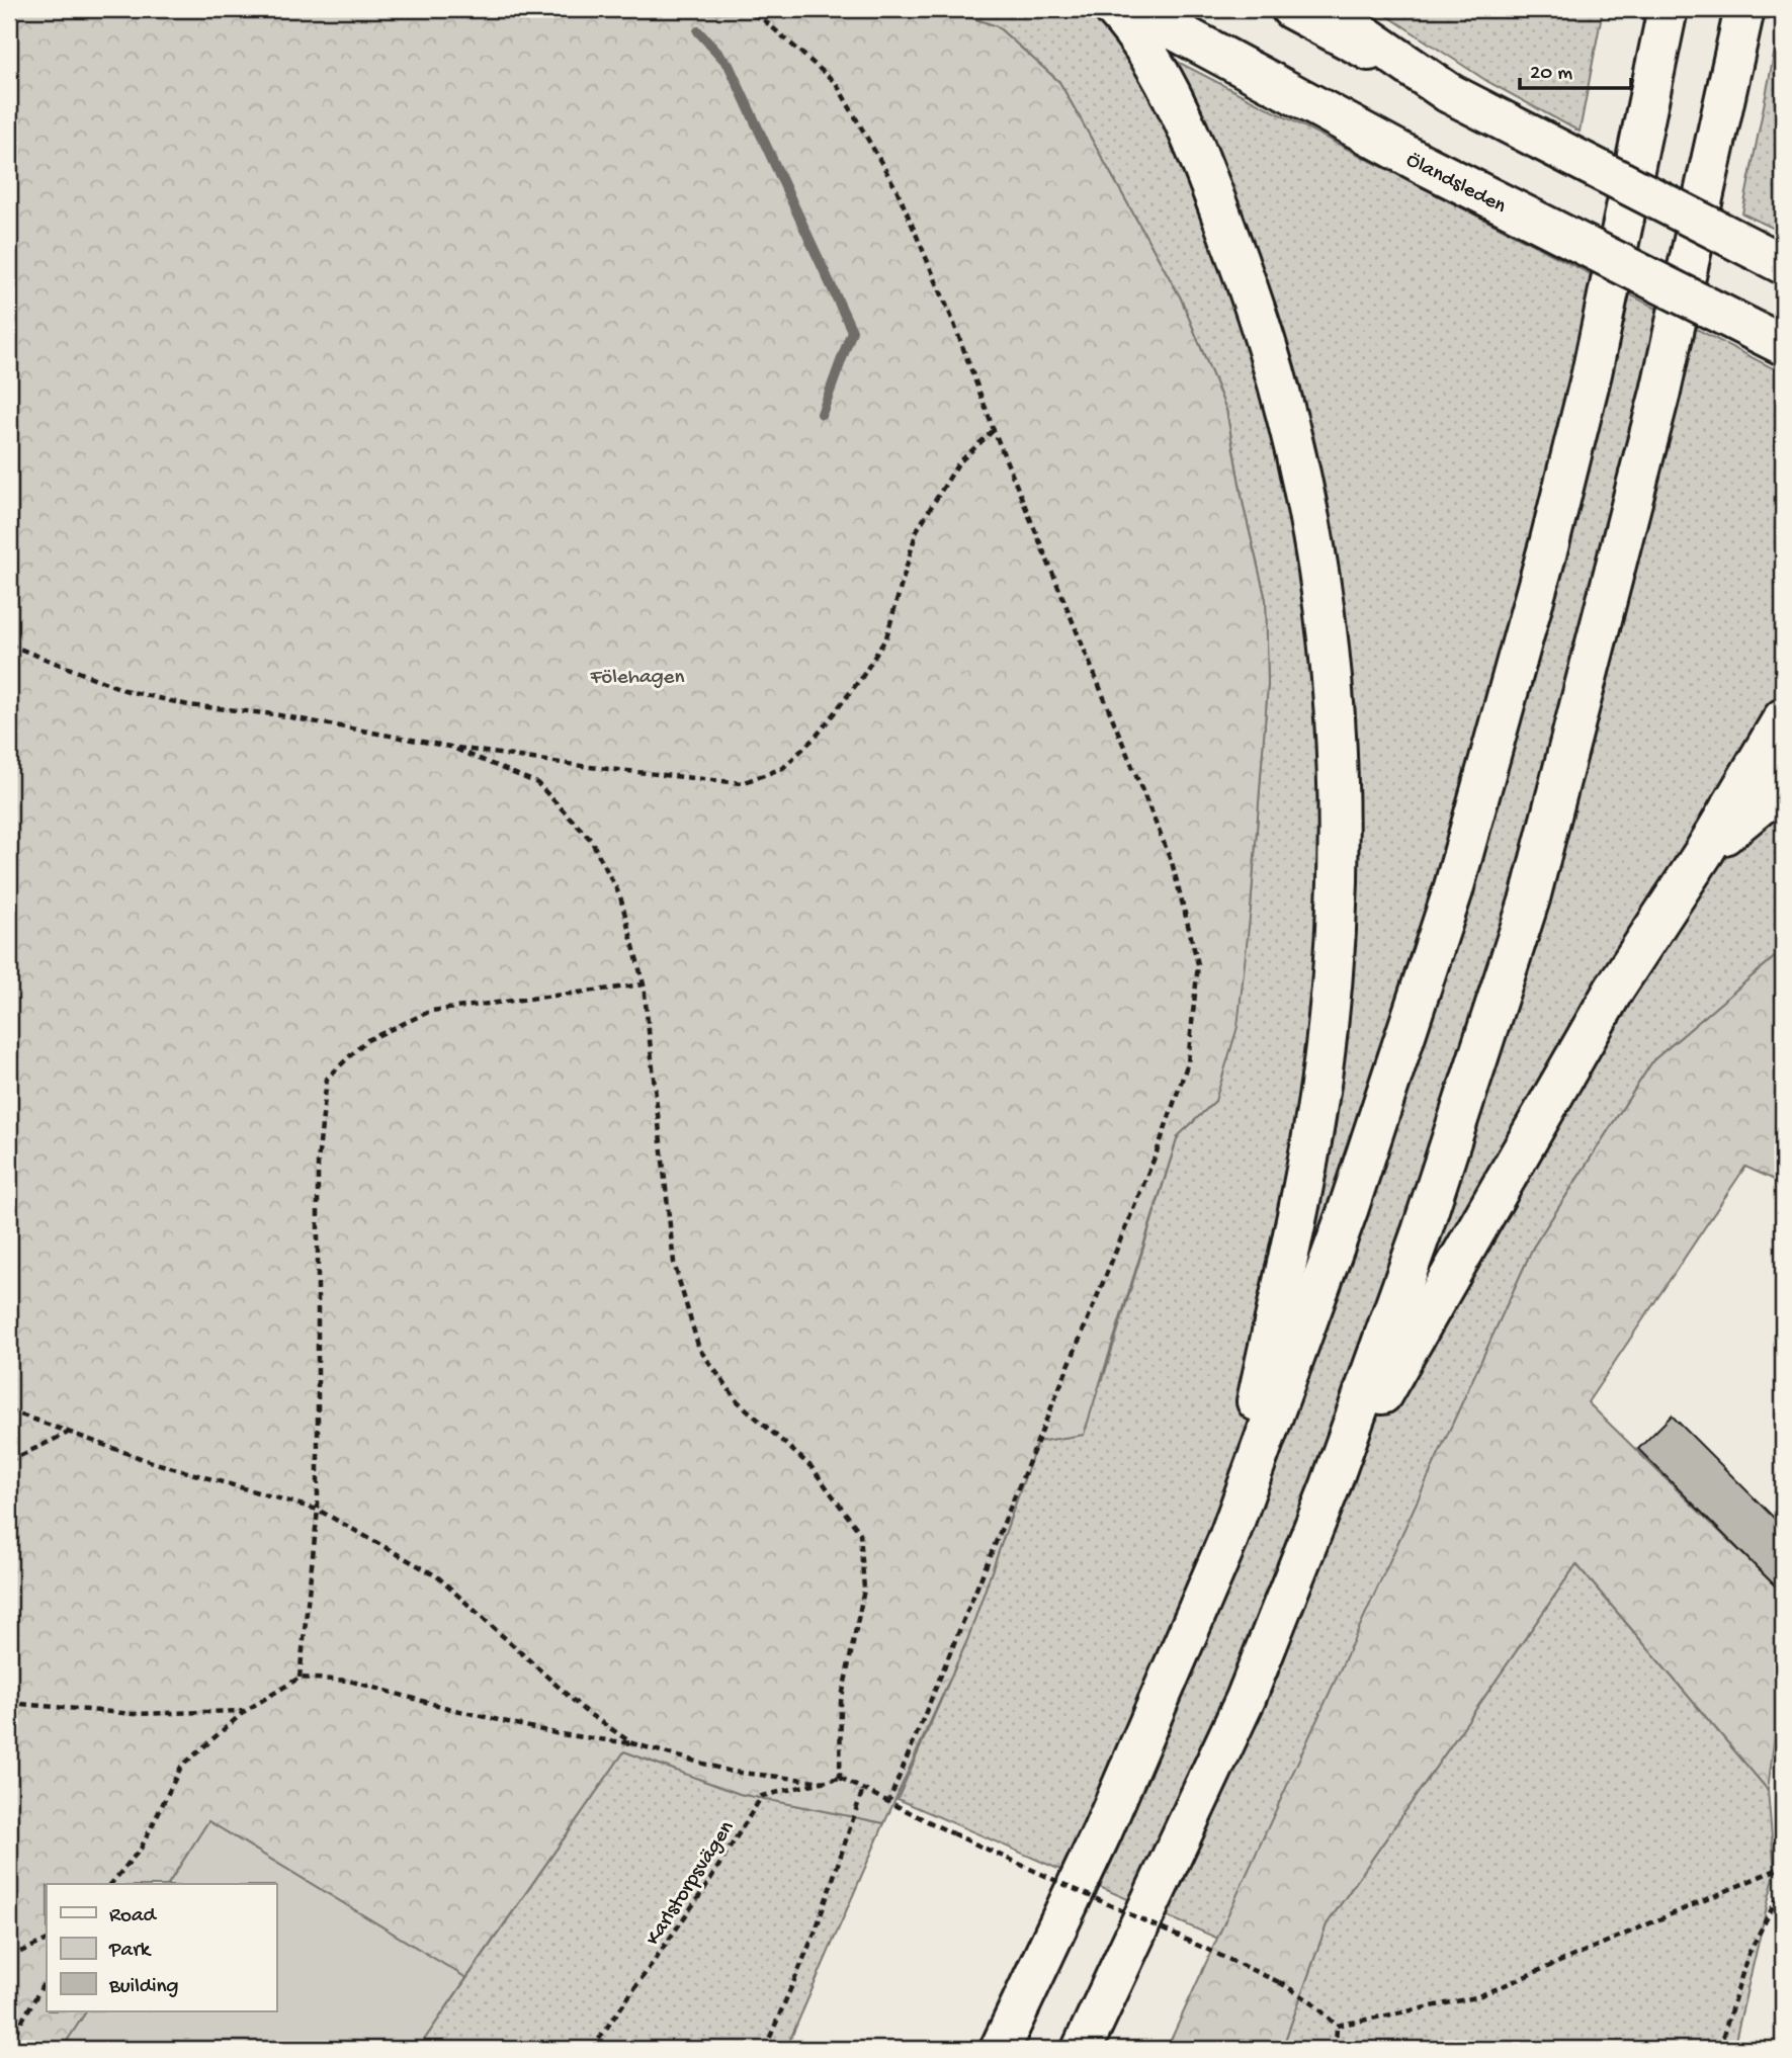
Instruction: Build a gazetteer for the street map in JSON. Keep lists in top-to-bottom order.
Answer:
{
  "streets": {
    "main road": ["Ölandsleden"],
    "path": ["Karlstorpsvägen"]
  },
  "parks": ["Fölehagen"],
  "legend": ["Road", "Park", "Building"],
  "scale_bar": "20 m"
}
